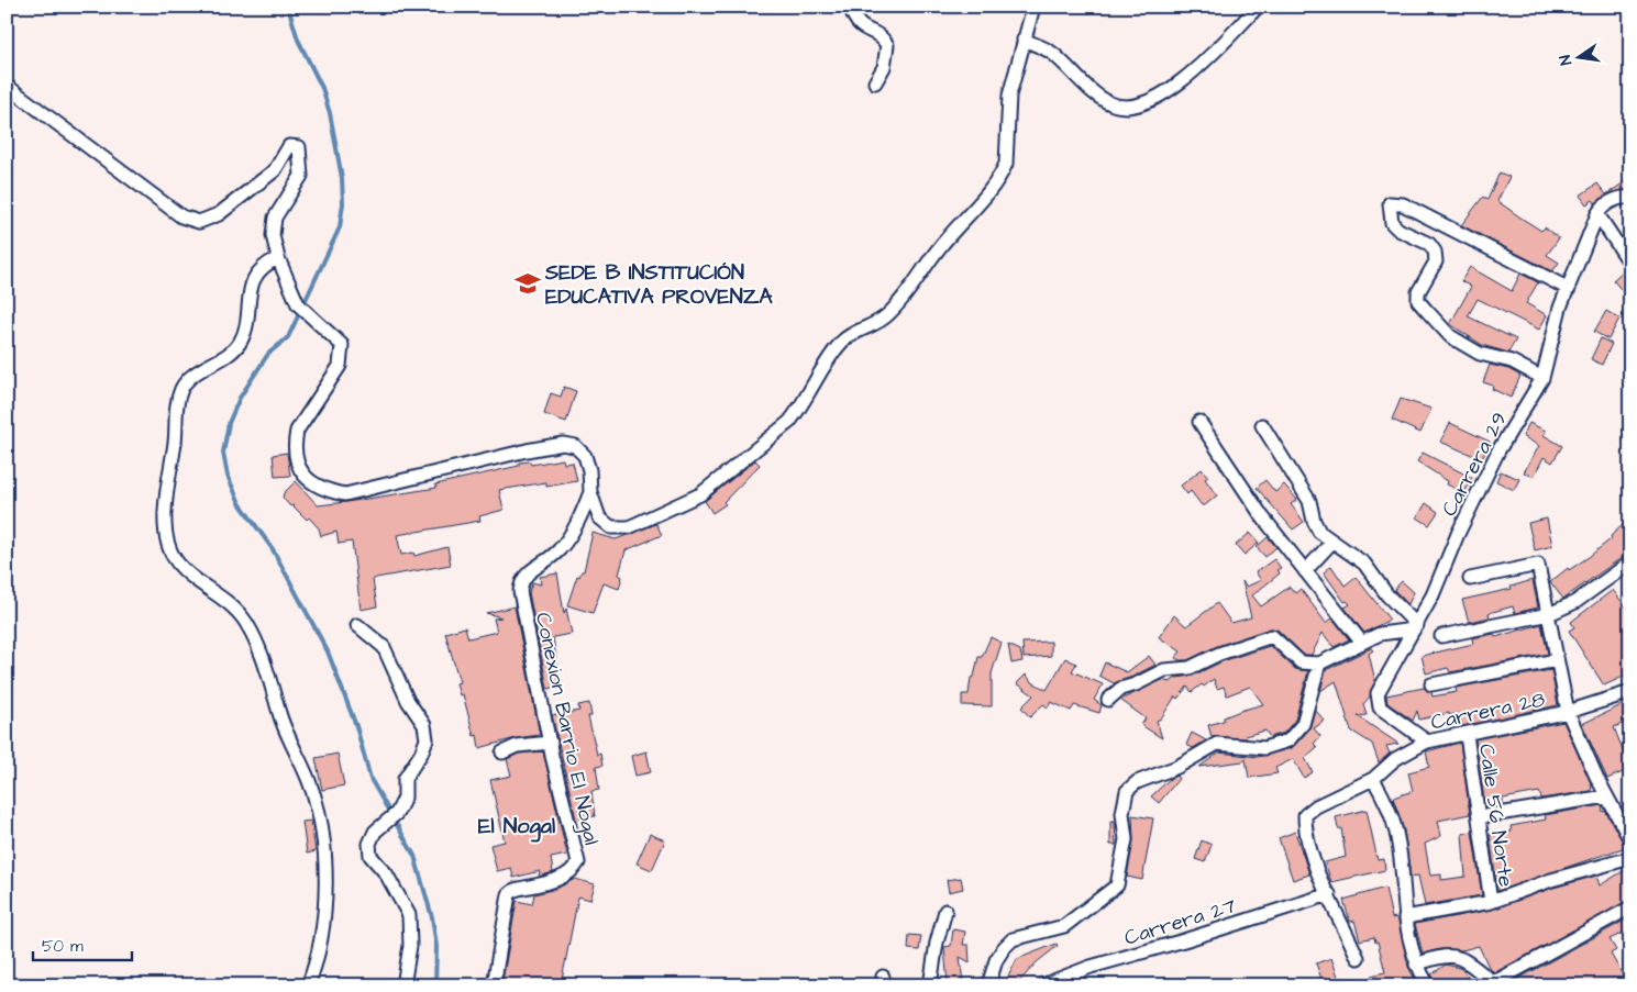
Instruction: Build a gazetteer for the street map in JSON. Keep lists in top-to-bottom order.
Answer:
{
  "streets": {
    "street": [
      "Carrera 29",
      "Carrera 28",
      "Conexion Barrio El Nogal",
      "Calle 56 Norte",
      "Carrera 27"
    ]
  },
  "crossings": [
    ["Carrera 29", "Carrera 28"],
    ["Carrera 28", "Calle 56 Norte"],
    ["Carrera 28", "Carrera 27"]
  ],
  "districts": ["El Nogal"],
  "places": {
    "school or university": ["SEDE B INSTITUCIÓN EDUCATIVA PROVENZA"]
  },
  "scale_bar": "50 m",
  "north": "left"
}
